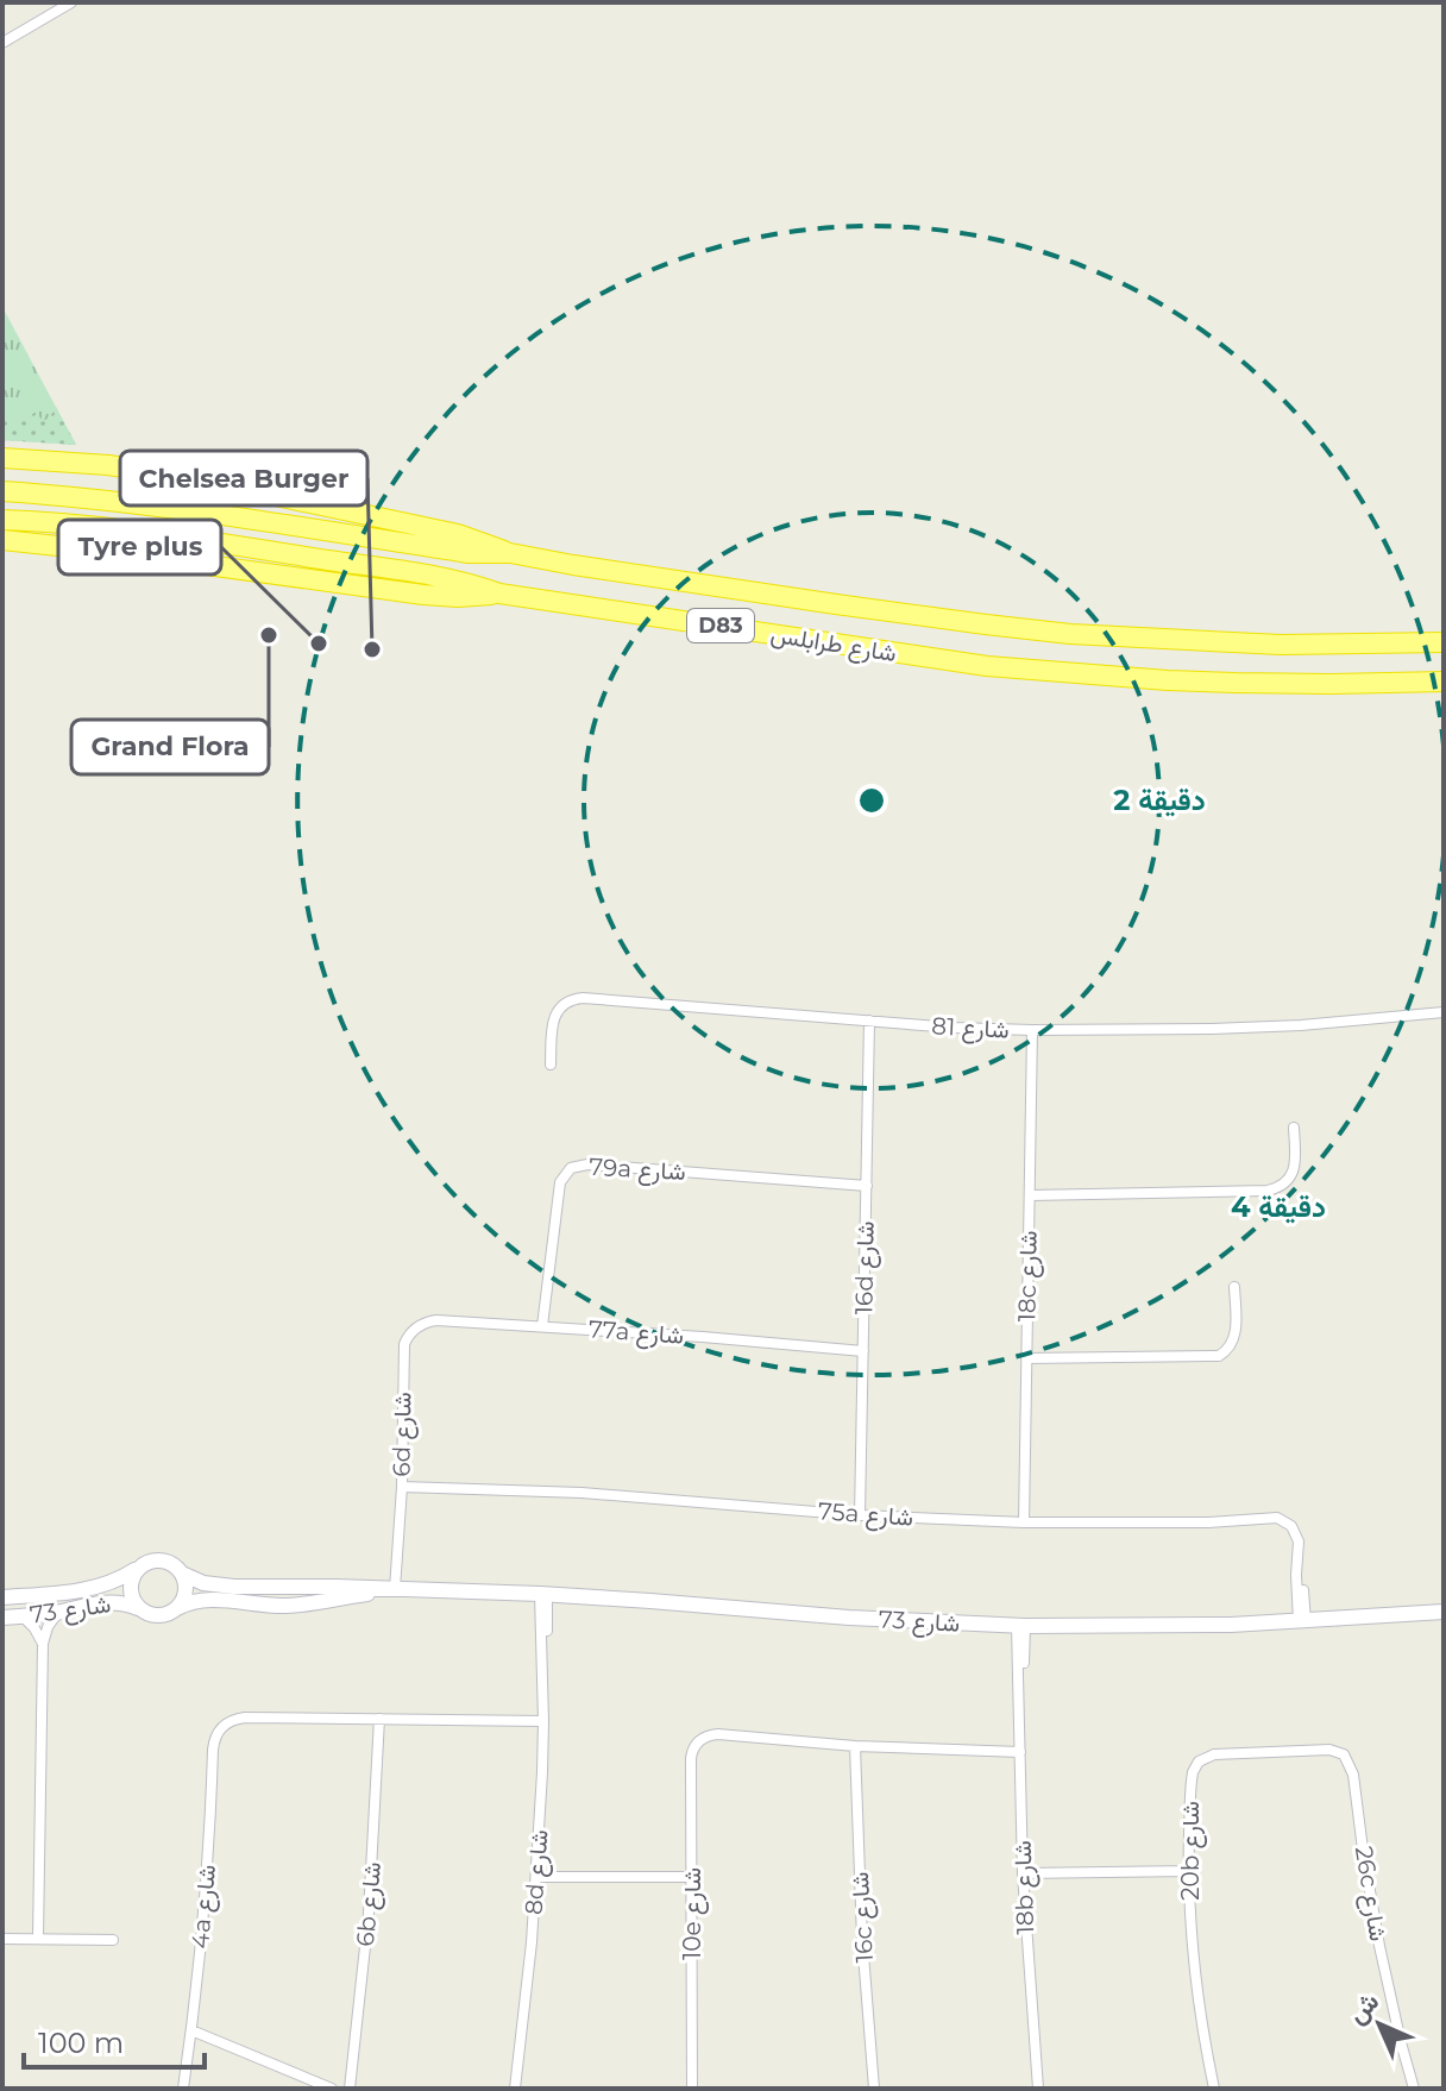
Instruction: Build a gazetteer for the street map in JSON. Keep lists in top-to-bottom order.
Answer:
{
  "streets": {
    "highway": ["D83", "شارع طرابلس"],
    "street": [
      "شارع 81",
      "79a شارع",
      "16d شارع",
      "18c شارع",
      "77a شارع",
      "6d شارع",
      "75a شارع",
      "شارع 73",
      "20b شارع",
      "8d شارع",
      "18b شارع",
      "26c شارع",
      "6b شارع",
      "4a شارع",
      "10e شارع",
      "16c شارع"
    ]
  },
  "crossings": [
    ["شارع 81", "16d شارع"],
    ["شارع 81", "18c شارع"],
    ["79a شارع", "16d شارع"],
    ["79a شارع", "77a شارع"],
    ["16d شارع", "77a شارع"],
    ["16d شارع", "75a شارع"],
    ["18c شارع", "75a شارع"],
    ["77a شارع", "6d شارع"],
    ["6d شارع", "75a شارع"],
    ["6d شارع", "شارع 73"],
    ["75a شارع", "شارع 73"],
    ["شارع 73", "8d شارع"],
    ["شارع 73", "18b شارع"],
    ["20b شارع", "26c شارع"],
    ["6b شارع", "4a شارع"],
    ["10e شارع", "16c شارع"]
  ],
  "places": ["Grand Flora", "Tyre plus", "Chelsea Burger"],
  "scale_bar": "100 m",
  "north": "top left",
  "rings": ["2 دقيقة", "4 دقيقة"]
}
